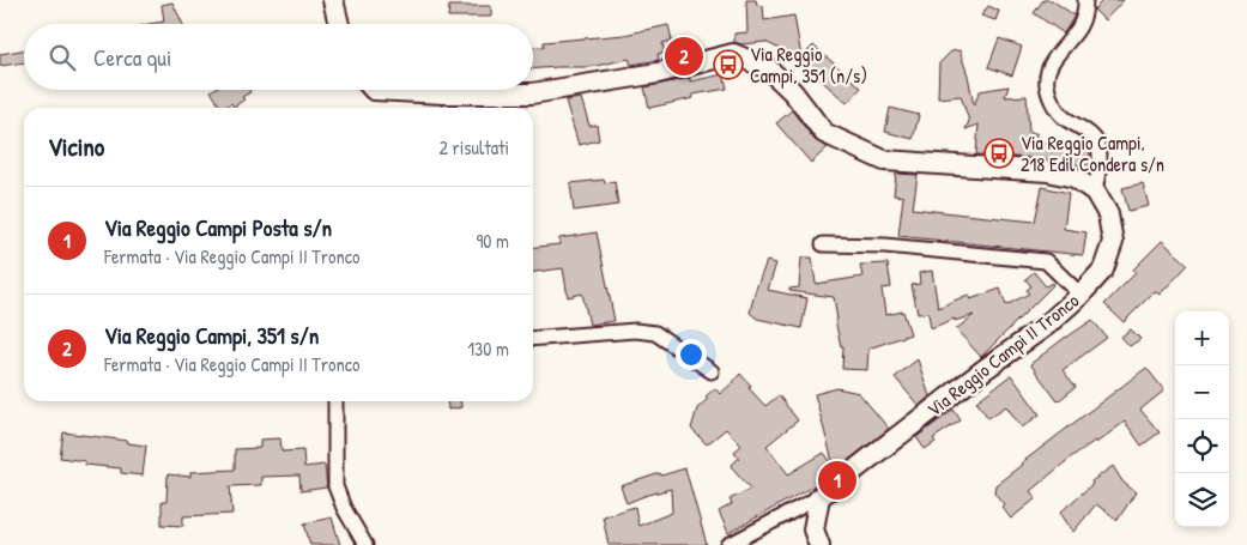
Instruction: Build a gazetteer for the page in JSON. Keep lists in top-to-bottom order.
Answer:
{
  "streets": {
    "main road": ["Via Reggio Campi II Tronco"]
  },
  "places": {
    "bus stop": ["Via Reggio Campi, 351 (n/s)", "Via Reggio Campi, 218 Edil Condera s/n"]
  },
  "page": {
    "search": "Cerca qui",
    "pins": ["2", "1"],
    "heading": ["Vicino", "2 risultati"],
    "list": [
      {
        "mark": "1",
        "name": "Via Reggio Campi Posta s/n",
        "note": "Fermata · Via Reggio Campi II Tronco",
        "value": "90 m"
      },
      {
        "mark": "2",
        "name": "Via Reggio Campi, 351 s/n",
        "note": "Fermata · Via Reggio Campi II Tronco",
        "value": "130 m"
      }
    ],
    "map_buttons": ["+", "−"]
  }
}
